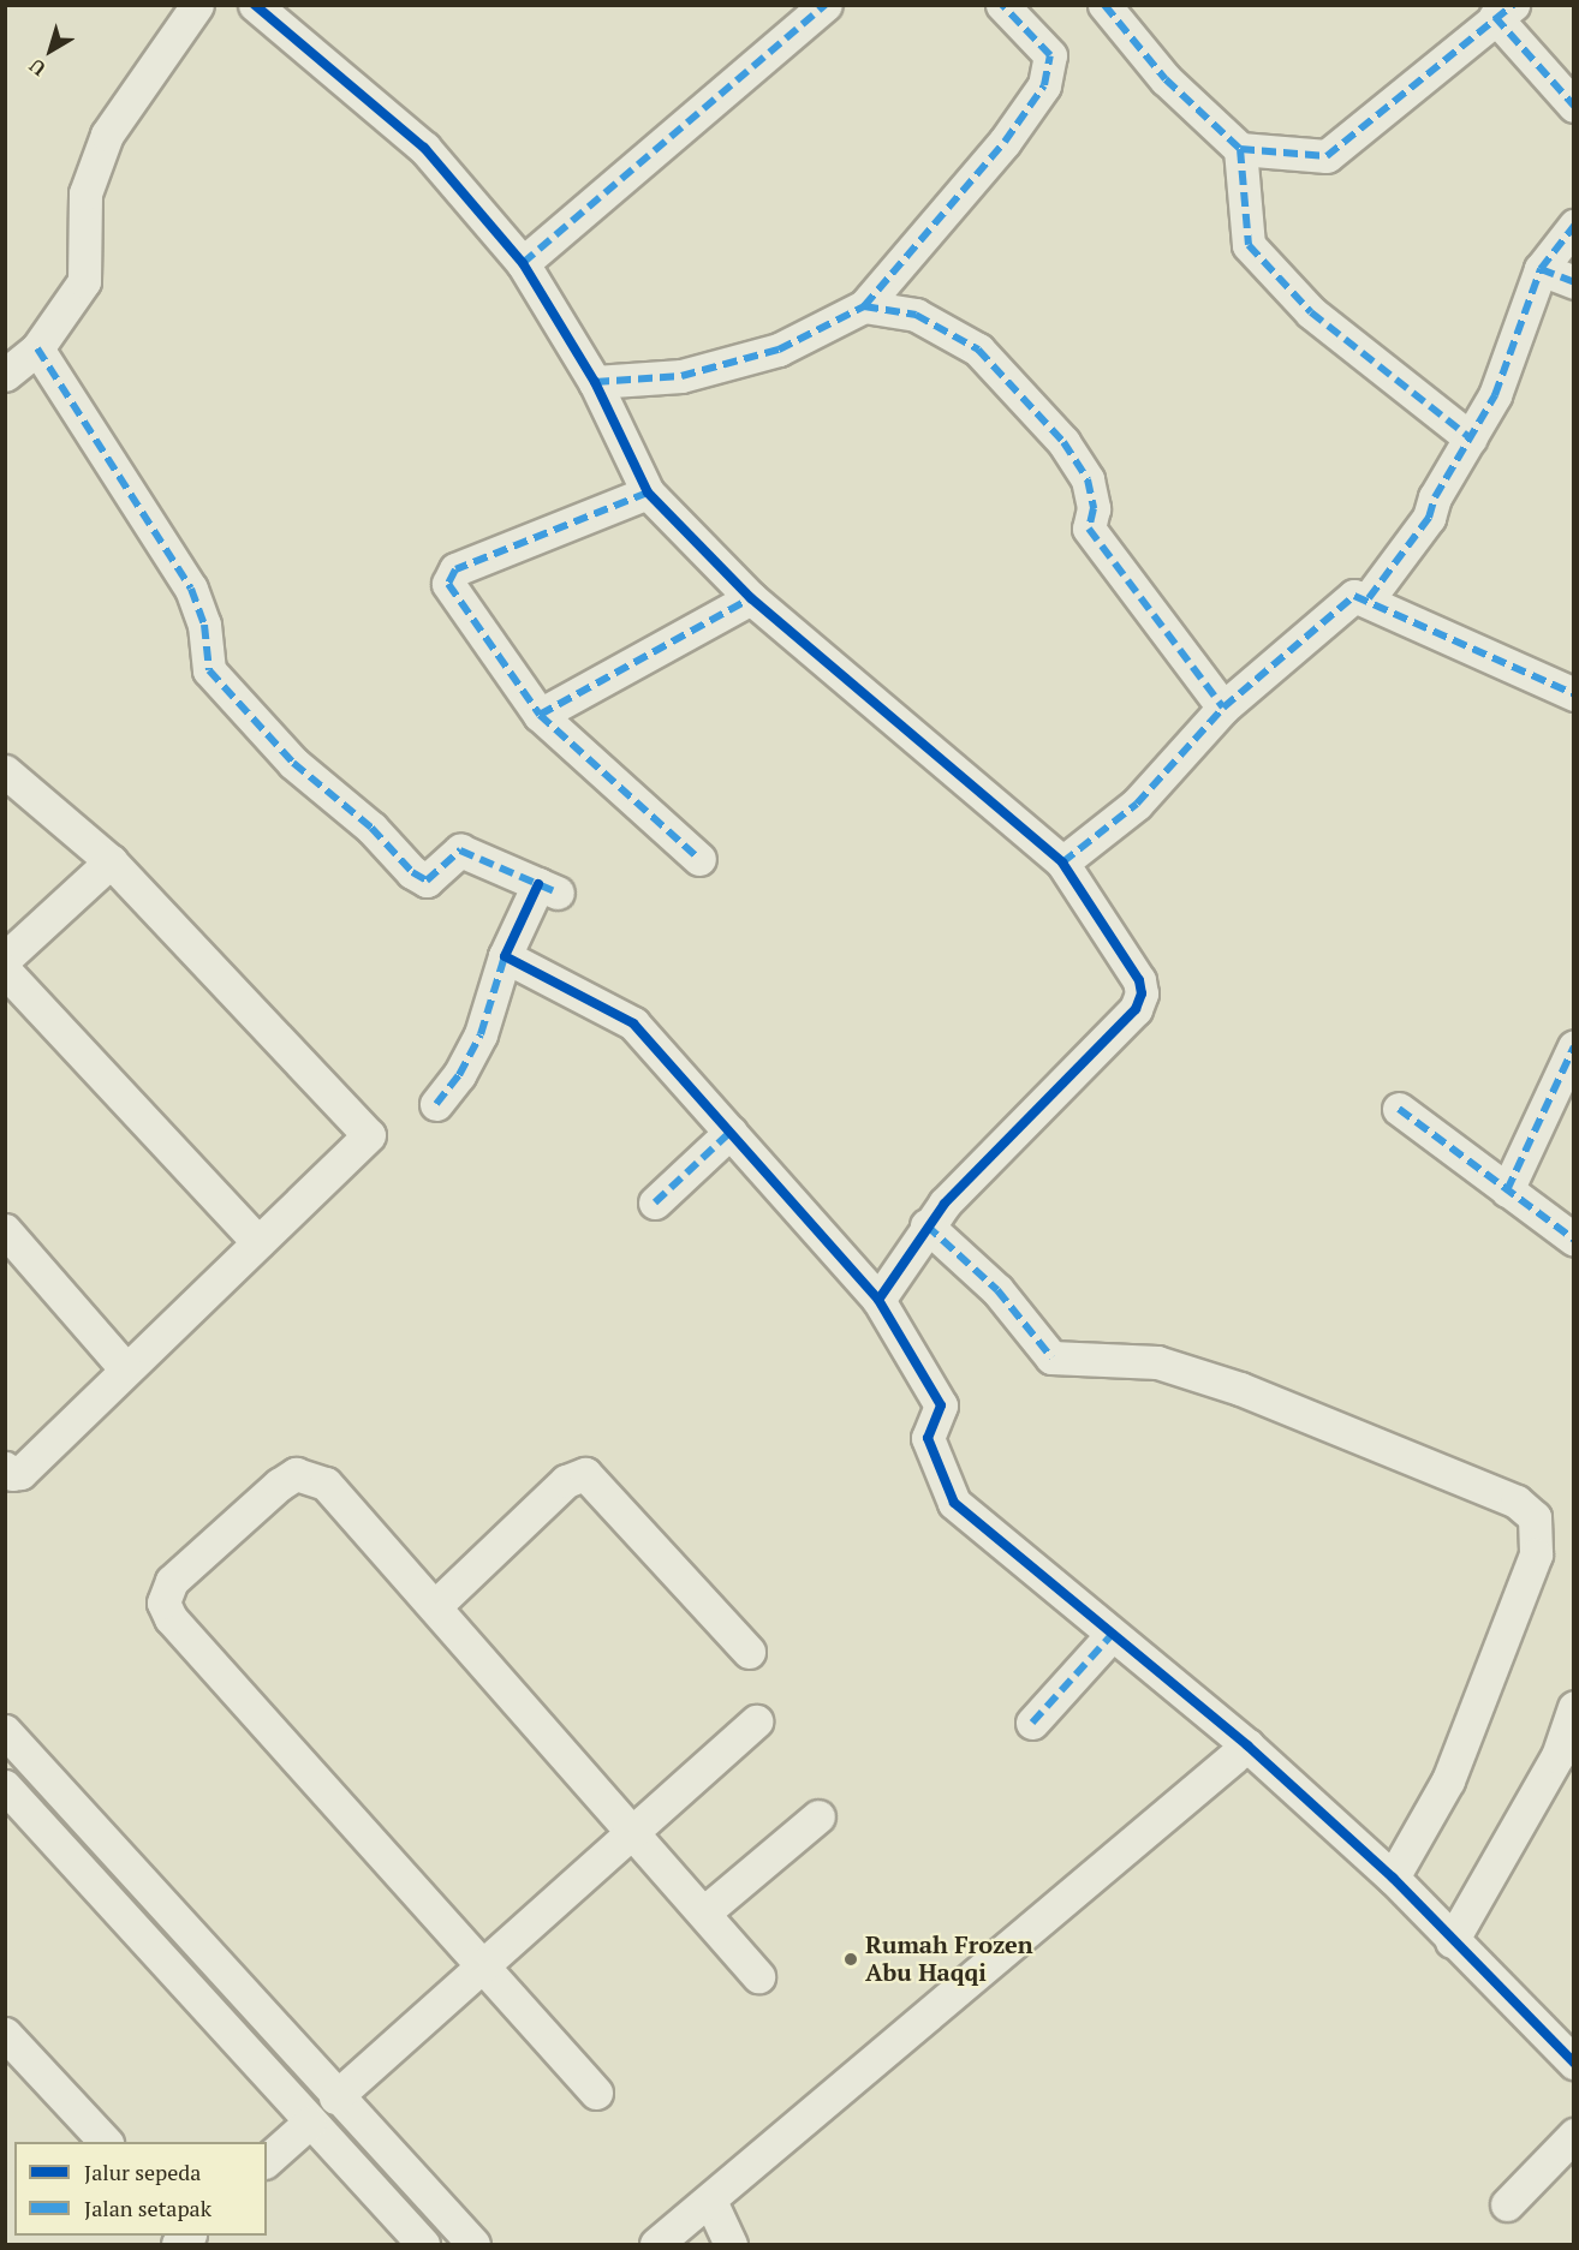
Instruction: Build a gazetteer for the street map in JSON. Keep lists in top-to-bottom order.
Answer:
{
  "places": ["Rumah Frozen Abu Haqqi"],
  "legend": ["Jalur sepeda", "Jalan setapak"],
  "north": "bottom left"
}
